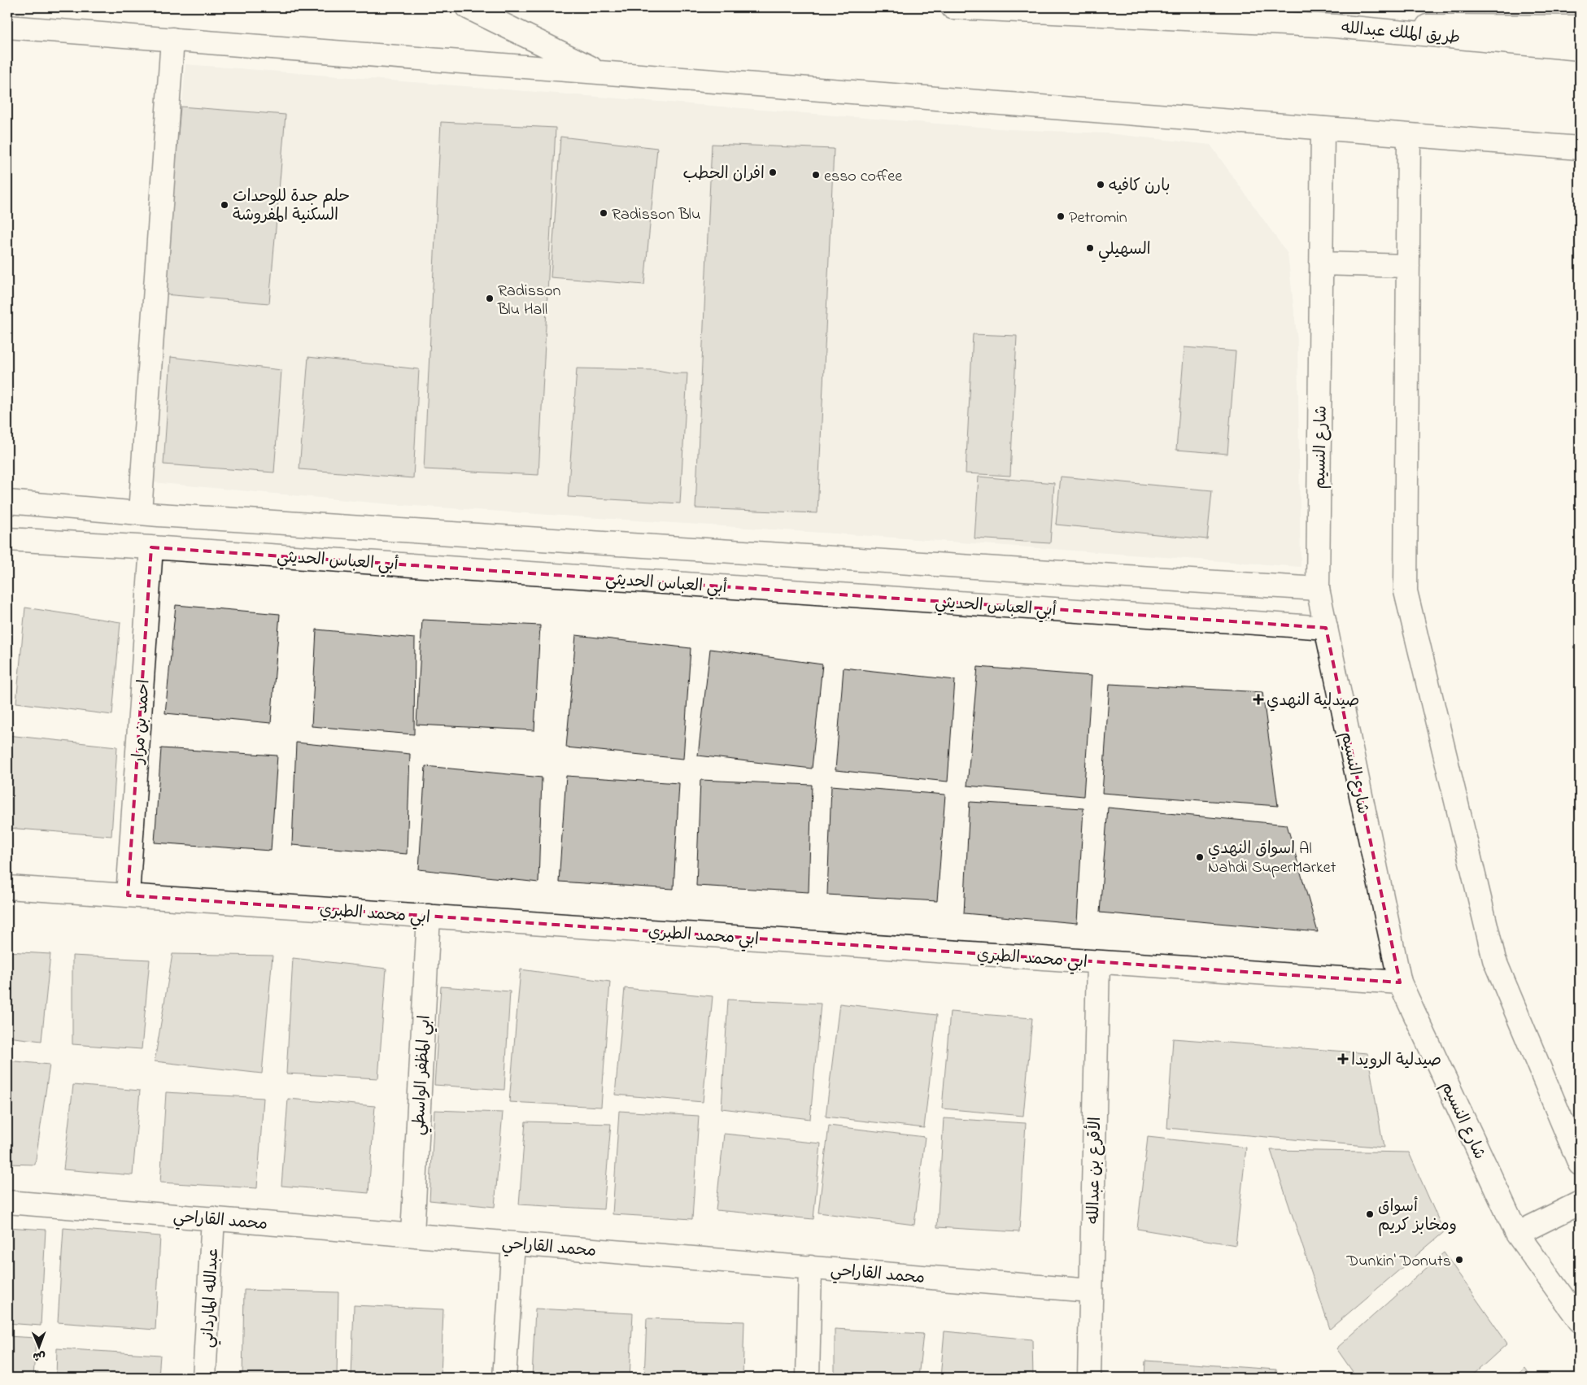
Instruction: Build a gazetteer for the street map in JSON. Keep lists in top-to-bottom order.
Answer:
{
  "streets": {
    "main road": [
      "طريق الملك عبدالله",
      "شارع النسيم",
      "أبي العباس الحديثي",
      "احمد بن مرار",
      "ابي محمد الطبري",
      "ابي المظفر الواسطي",
      "الأقرع بن عبدالله",
      "محمد القاراحي",
      "عبدالله المارداني"
    ]
  },
  "crossings": [
    ["شارع النسيم", "أبي العباس الحديثي"],
    ["شارع النسيم", "ابي محمد الطبري"],
    ["أبي العباس الحديثي", "احمد بن مرار"],
    ["احمد بن مرار", "ابي محمد الطبري"],
    ["ابي محمد الطبري", "ابي المظفر الواسطي"],
    ["ابي محمد الطبري", "الأقرع بن عبدالله"],
    ["ابي المظفر الواسطي", "محمد القاراحي"],
    ["الأقرع بن عبدالله", "محمد القاراحي"],
    ["محمد القاراحي", "عبدالله المارداني"]
  ],
  "places": {
    "other": [
      "افران الحطب",
      "esso coffee",
      "بارن كافيه",
      "حلم جدة للوحدات السكنية المفروشة",
      "Radisson Blu",
      "Petromin",
      "السهيلي",
      "Radisson Blu Hall",
      "اسواق النهدي Al Nahdi SuperMarket",
      "أسواق ومخابز كريم",
      "Dunkin' Donuts"
    ],
    "health": ["صيدلية النهدي", "صيدلية الرويدا"]
  },
  "north": "bottom"
}
